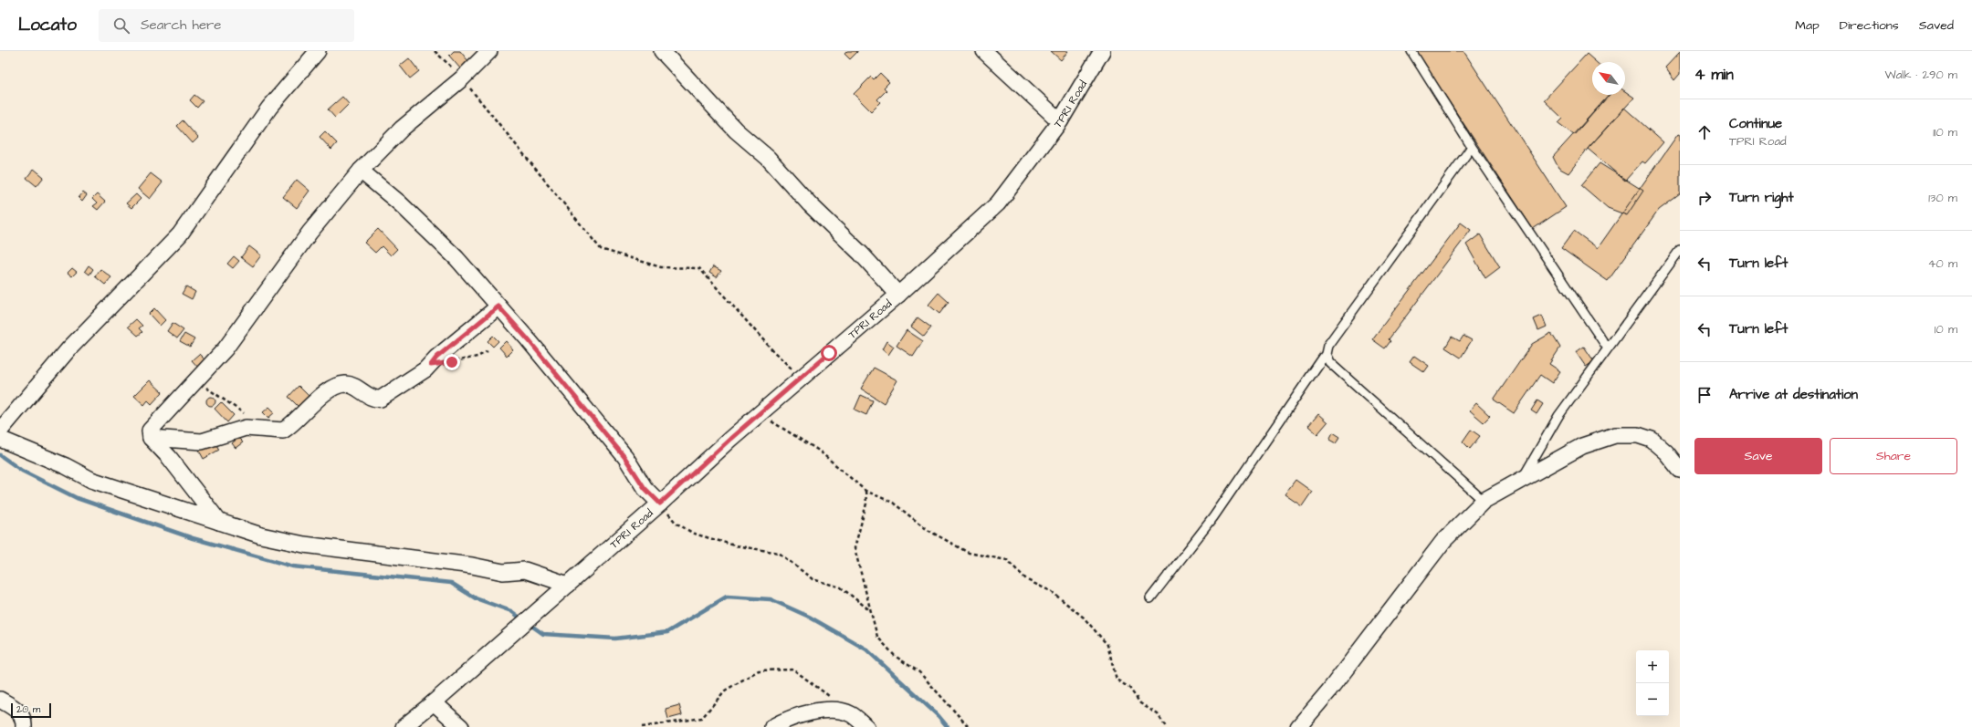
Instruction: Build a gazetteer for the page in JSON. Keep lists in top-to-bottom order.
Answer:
{
  "streets": {
    "street": ["TPRI Road"]
  },
  "scale_bar": "20 m",
  "north": "top left",
  "page": {
    "header": "Locato",
    "search": "Search here",
    "nav": ["Map", "Directions", "Saved"],
    "heading": ["4 min", "Walk · 290 m"],
    "list": [
      ["Continue", "TPRI Road", "110 m"],
      ["Turn right", "130 m"],
      ["Turn left", "40 m"],
      ["Turn left", "10 m"],
      "Arrive at destination"
    ],
    "buttons": ["Save", "Share"],
    "map_buttons": ["+", "−"],
    "scale": "20 m"
  }
}
